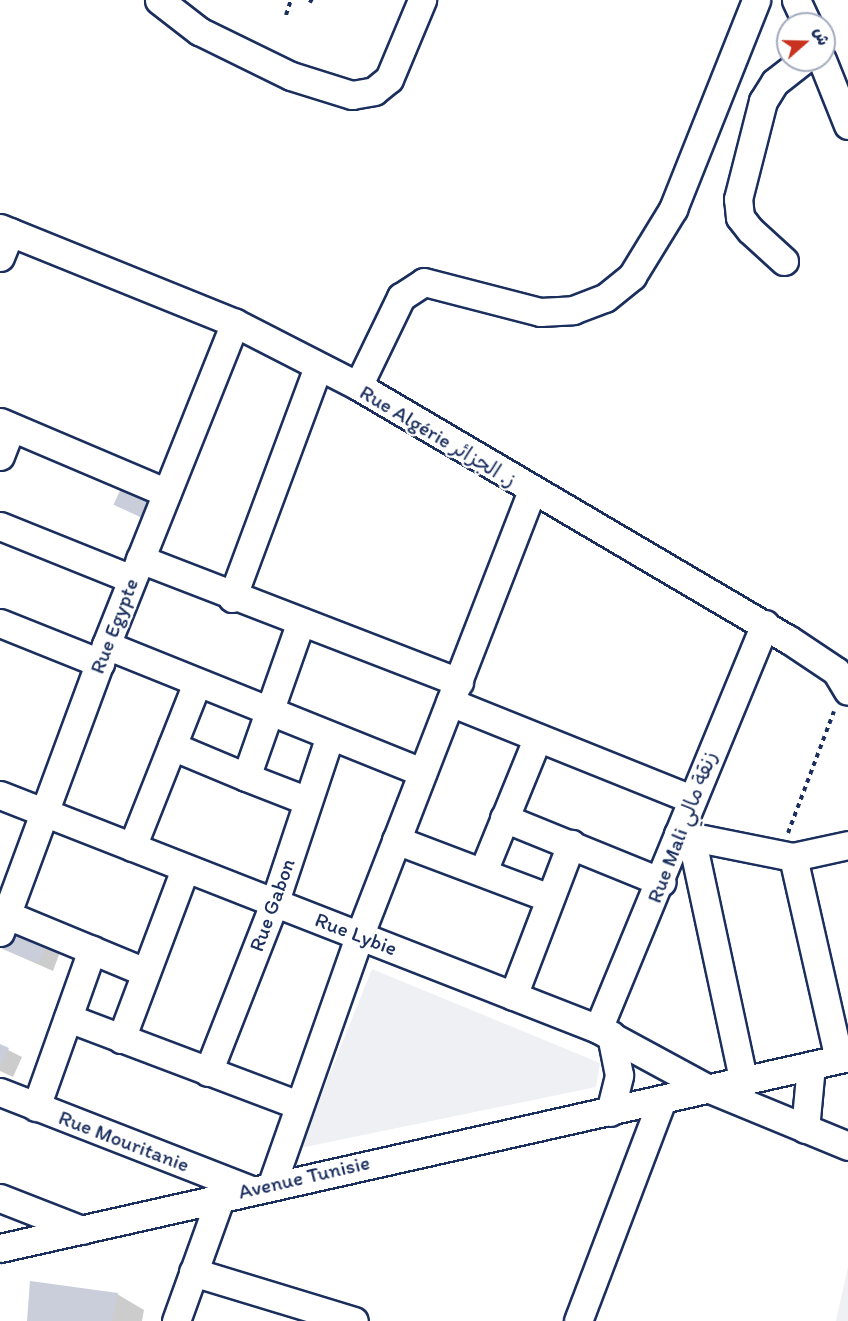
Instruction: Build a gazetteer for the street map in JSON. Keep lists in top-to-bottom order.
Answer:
{
  "streets": {
    "street": [
      "Rue Algérie ز. الجزائر",
      "Rue Egypte",
      "Rue Mali زنقة مالي",
      "Rue Gabon",
      "Rue Lybie",
      "Rue Mouritanie",
      "Avenue Tunisie"
    ]
  },
  "crossings": [
    ["Rue Algérie ز. الجزائر", "Rue Egypte"],
    ["Rue Algérie ز. الجزائر", "Rue Mali زنقة مالي"],
    ["Rue Egypte", "Rue Lybie"],
    ["Rue Mali زنقة مالي", "Rue Lybie"],
    ["Rue Gabon", "Rue Lybie"],
    ["Rue Lybie", "Avenue Tunisie"],
    ["Rue Mouritanie", "Avenue Tunisie"]
  ],
  "north": "right"
}
